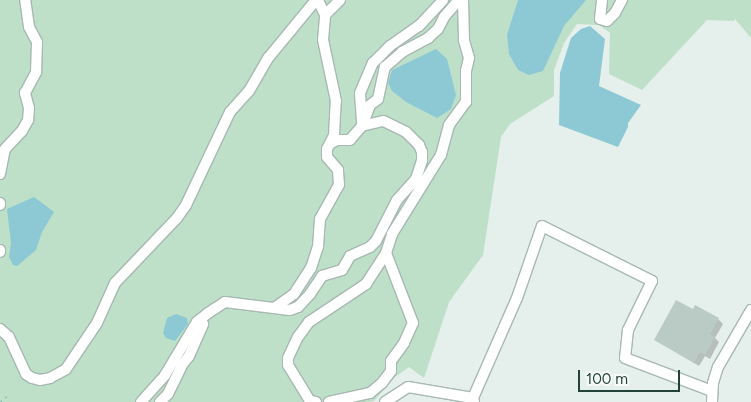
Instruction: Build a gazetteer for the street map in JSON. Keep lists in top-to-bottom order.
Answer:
{
  "scale_bar": "100 m"
}
